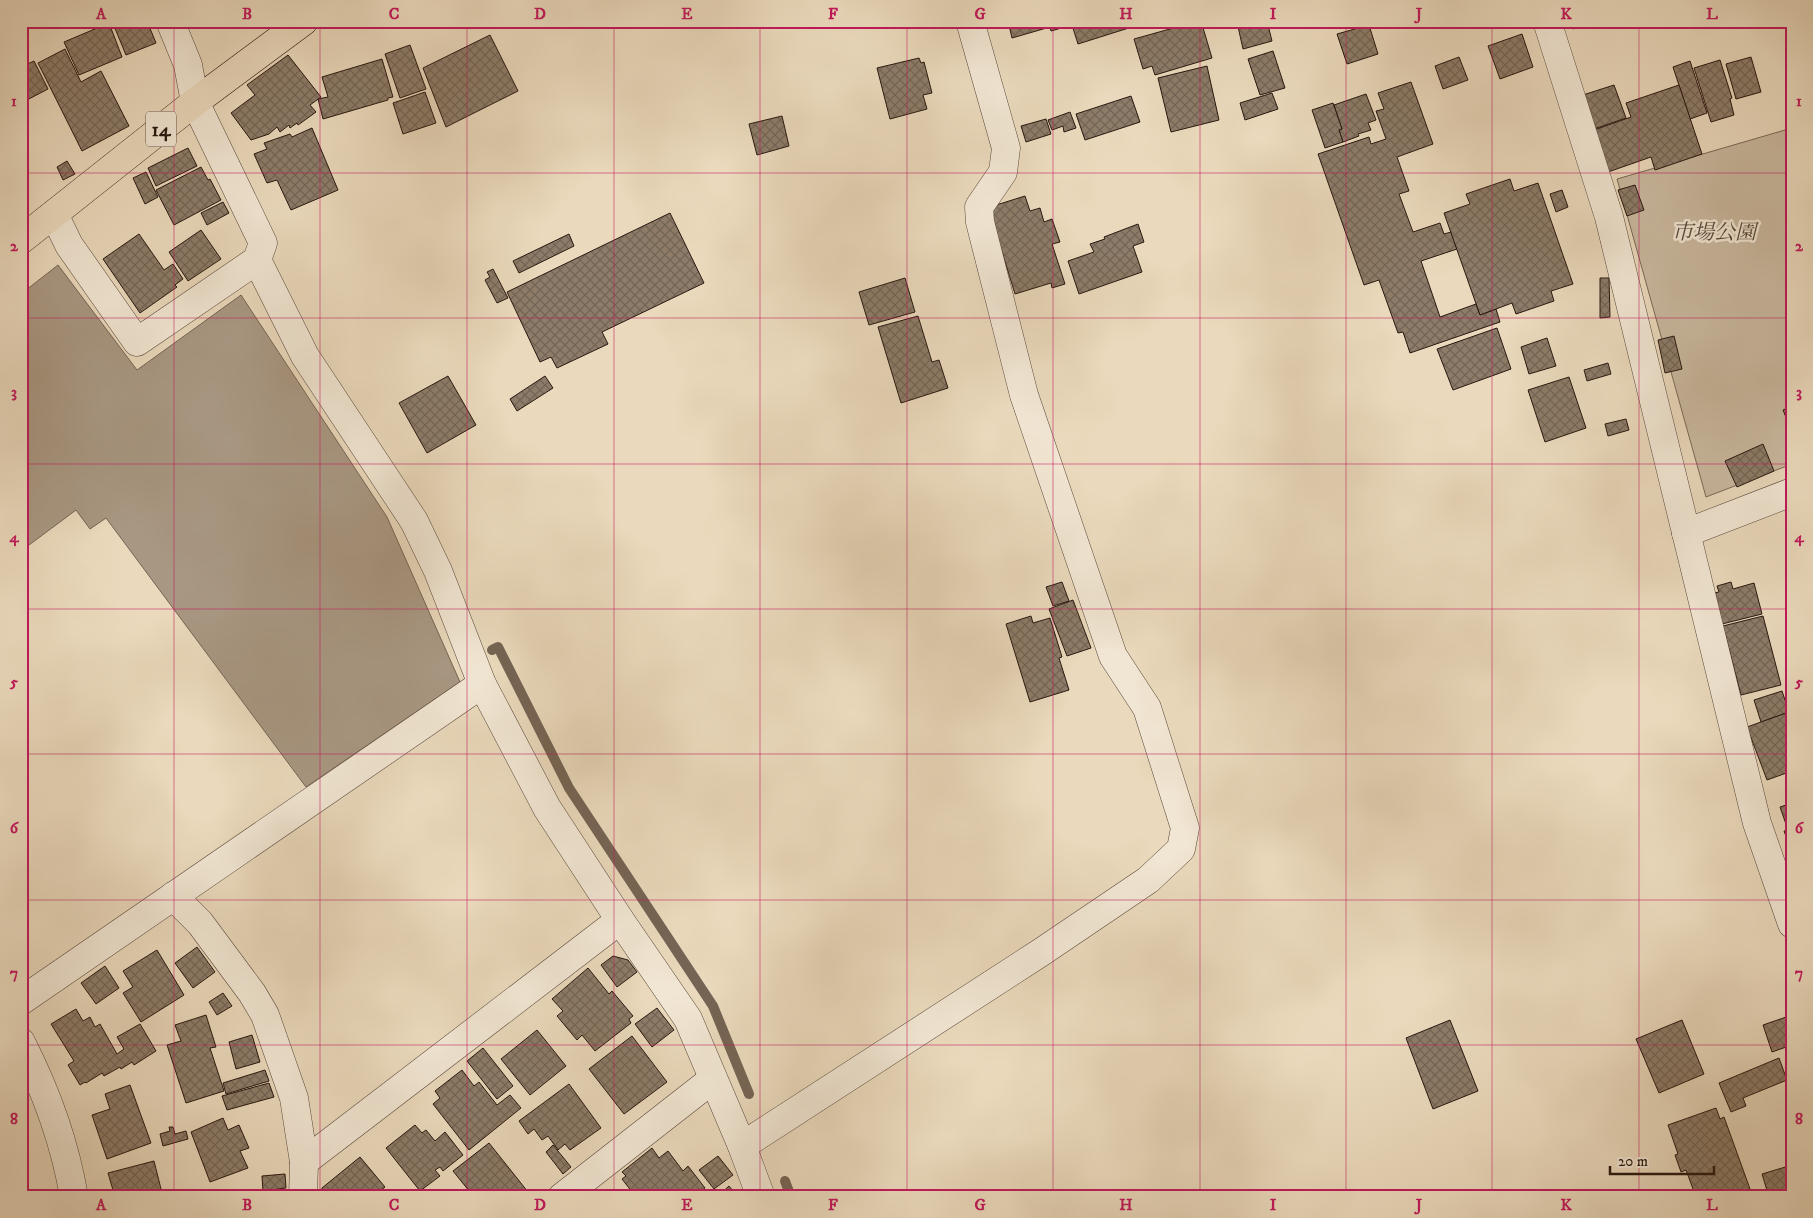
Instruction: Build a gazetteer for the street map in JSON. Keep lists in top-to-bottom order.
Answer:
{
  "streets": {
    "main road": ["14"]
  },
  "parks": ["市場公園"],
  "scale_bar": "20 m",
  "grid": {
    "columns": [
      "A",
      "B",
      "C",
      "D",
      "E",
      "F",
      "G",
      "H",
      "I",
      "J",
      "K",
      "L"
    ],
    "rows": [
      "1",
      "2",
      "3",
      "4",
      "5",
      "6",
      "7",
      "8"
    ]
  }
}
